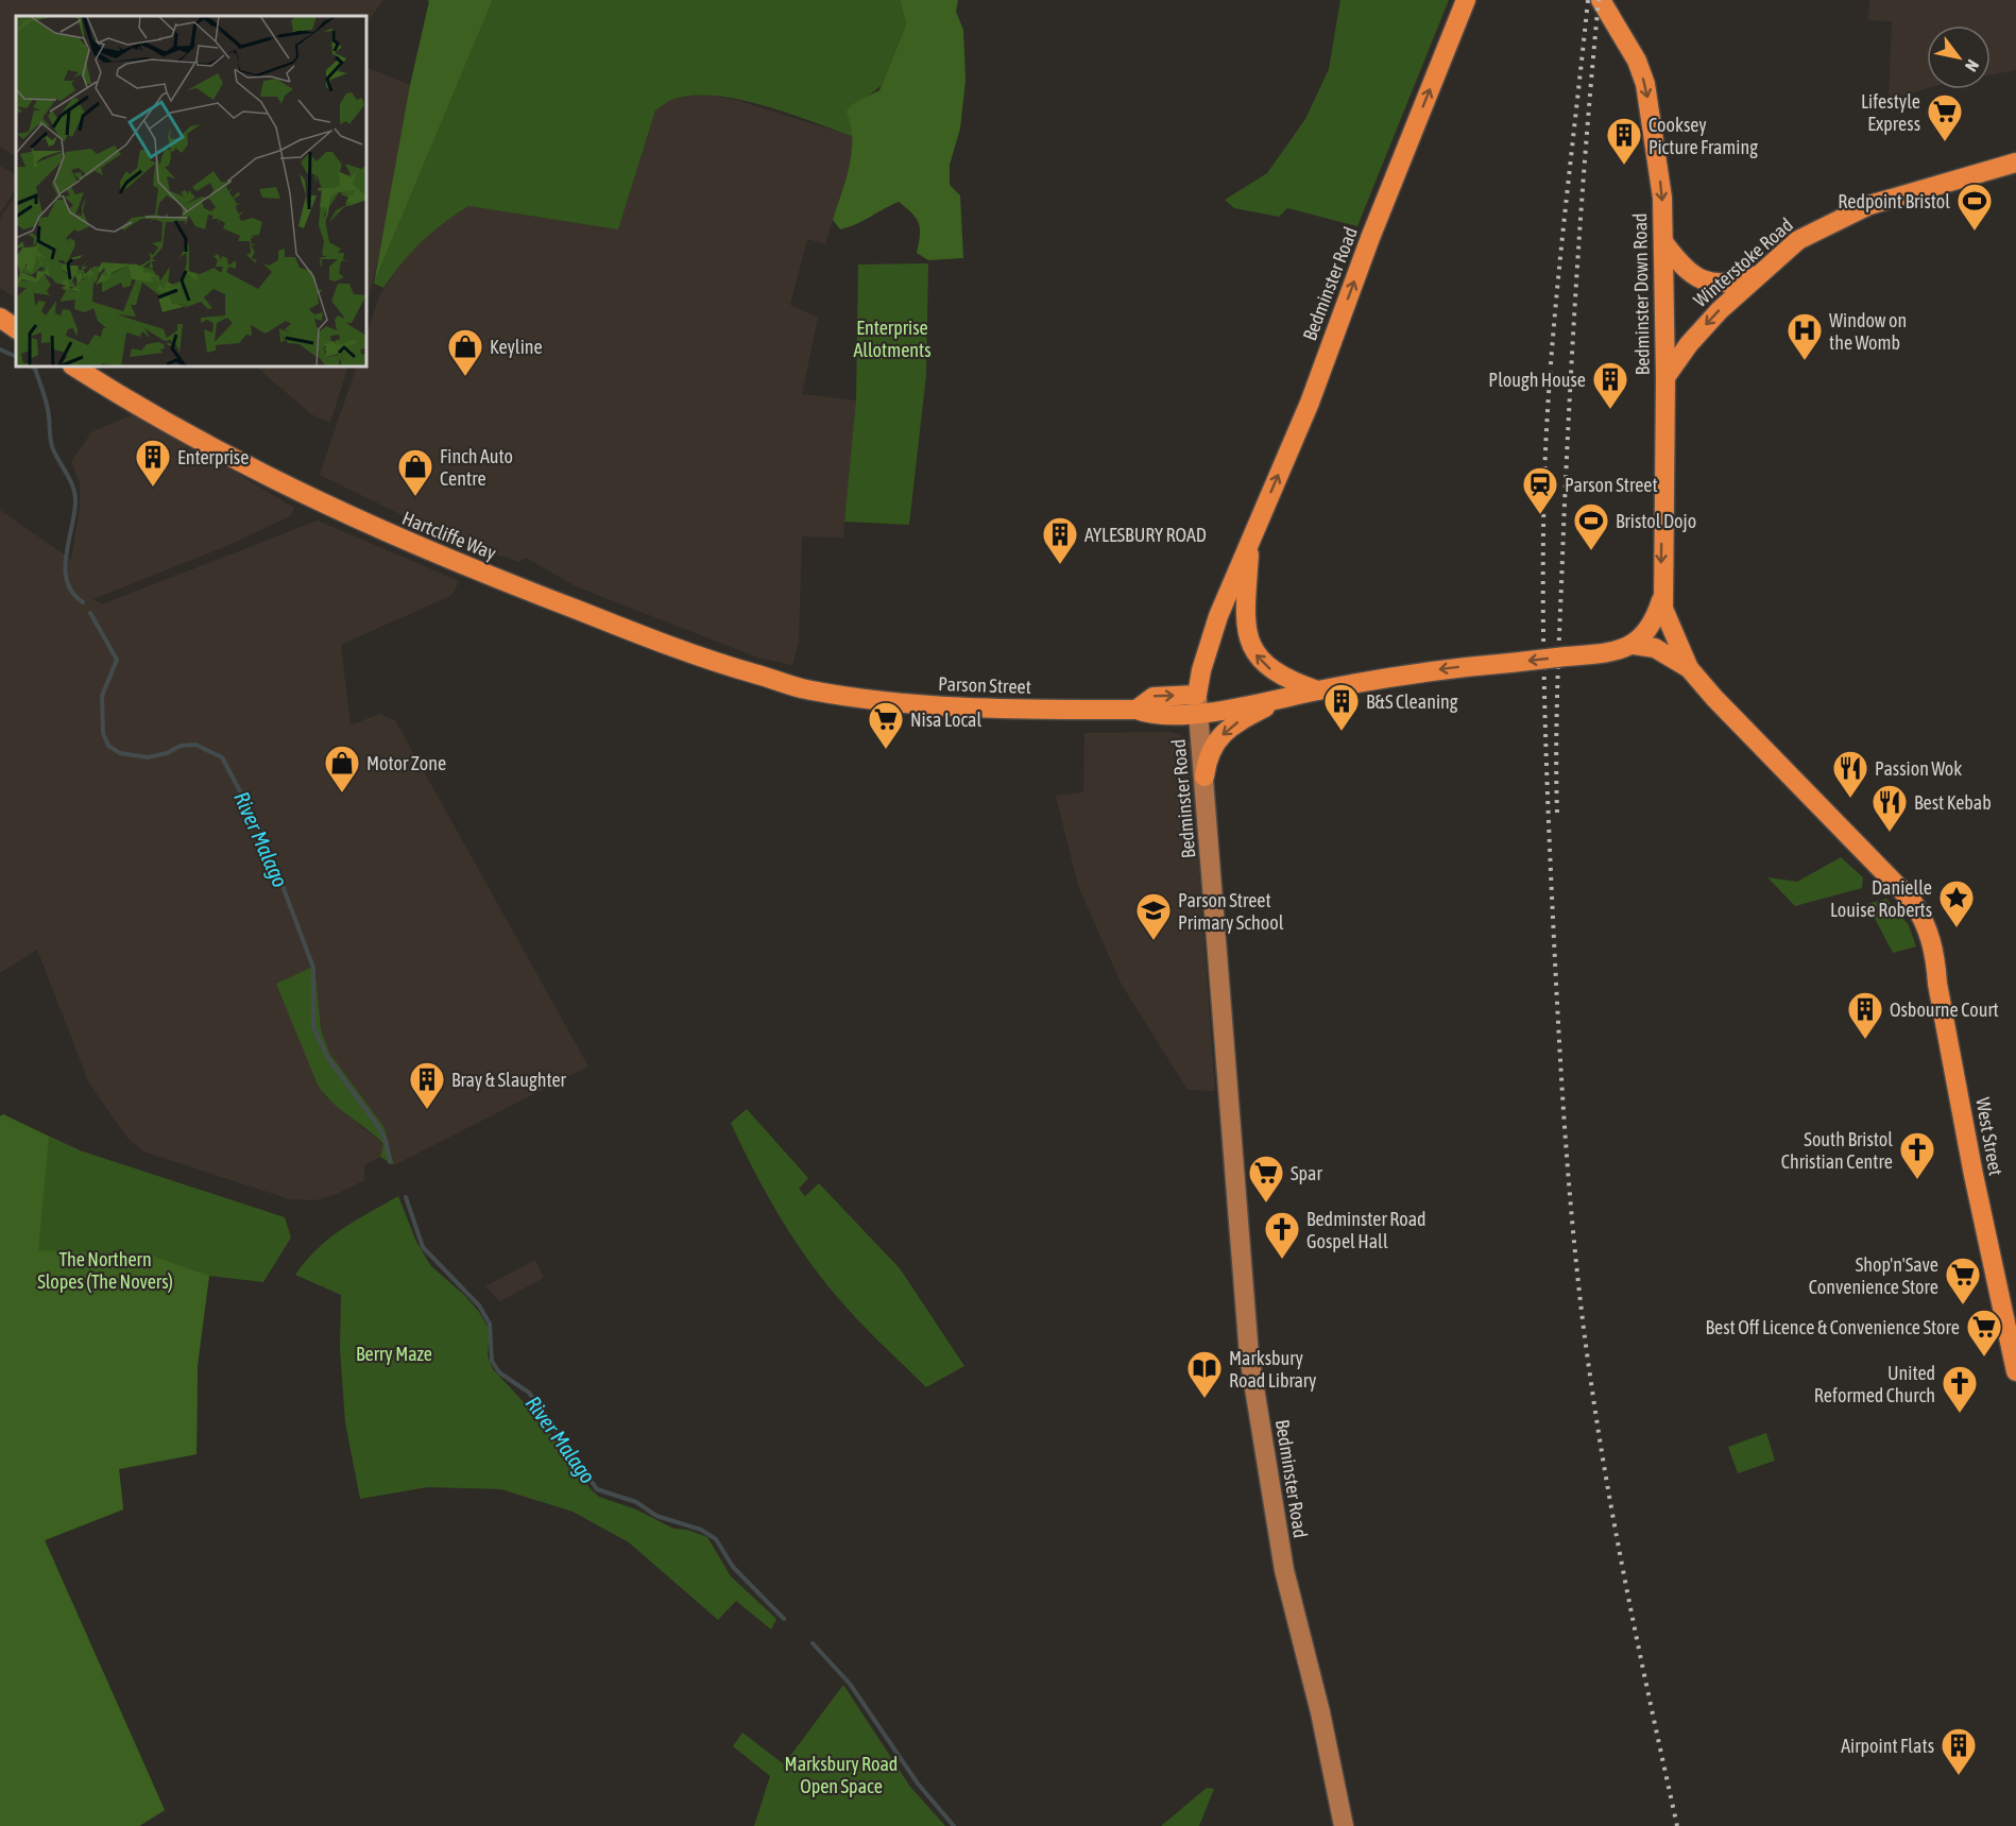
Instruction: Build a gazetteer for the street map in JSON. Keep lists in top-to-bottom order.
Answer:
{
  "streets": {
    "highway": [
      "Winterstoke Road",
      "Bedminster Road",
      "Bedminster Down Road",
      "Hartcliffe Way",
      "Parson Street",
      "West Street"
    ]
  },
  "crossings": [
    ["Winterstoke Road", "Bedminster Down Road"],
    ["Bedminster Road", "Parson Street"],
    ["Bedminster Down Road", "West Street"],
    ["Hartcliffe Way", "Parson Street"],
    ["Parson Street", "West Street"]
  ],
  "one_way": ["Bedminster Down Road", "Parson Street"],
  "water": ["River Malago"],
  "parks": [
    "Enterprise Allotments",
    "The Northern Slopes (The Novers)",
    "Berry Maze",
    "Marksbury Road Open Space"
  ],
  "places": {
    "supermarket": [
      "Lifestyle Express",
      "Nisa Local",
      "Spar",
      "Shop'n'Save Convenience Store",
      "Best Off Licence & Convenience Store"
    ],
    "building": [
      "Cooksey Picture Framing",
      "Plough House",
      "Enterprise",
      "AYLESBURY ROAD",
      "B&S Cleaning",
      "Osbourne Court",
      "Bray & Slaughter",
      "Airpoint Flats"
    ],
    "sports": ["Redpoint Bristol", "Bristol Dojo"],
    "hospital": ["Window on the Womb"],
    "shop": ["Keyline", "Finch Auto Centre", "Motor Zone"],
    "station": ["Parson Street"],
    "restaurant": ["Passion Wok", "Best Kebab"],
    "place": ["Danielle Louise Roberts"],
    "school or university": ["Parson Street Primary School"],
    "church": ["South Bristol Christian Centre", "Bedminster Road Gospel Hall", "United Reformed Church"],
    "library": ["Marksbury Road Library"]
  },
  "north": "bottom right"
}
